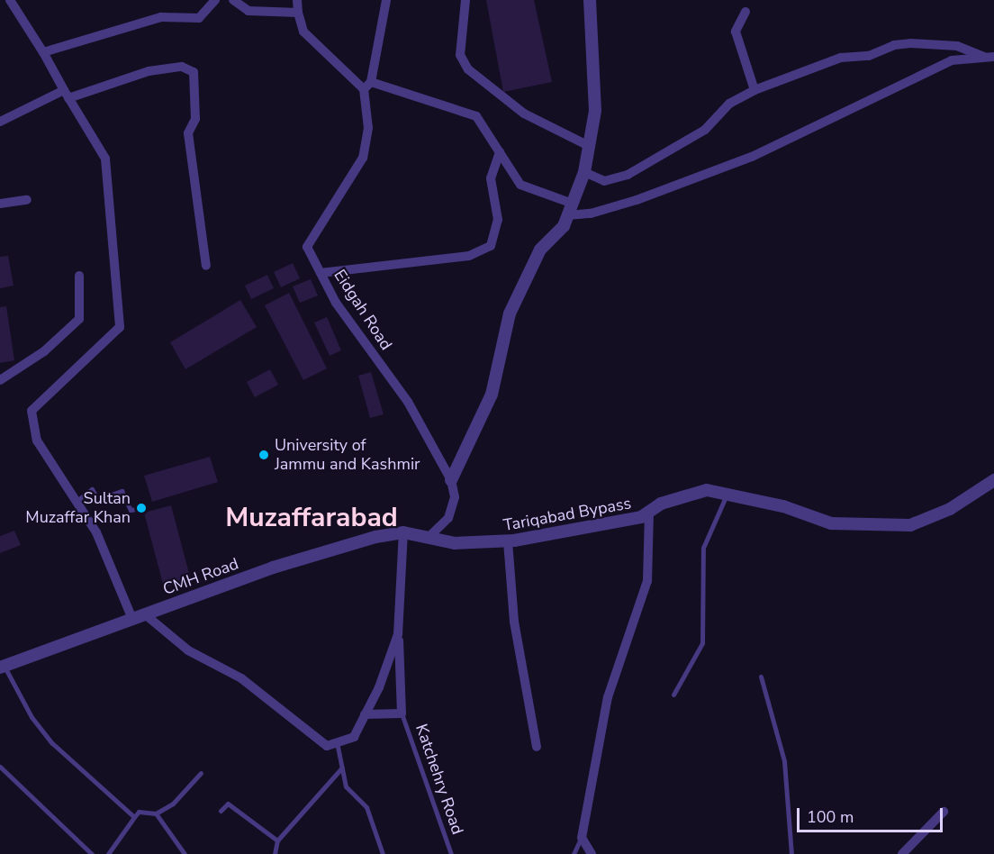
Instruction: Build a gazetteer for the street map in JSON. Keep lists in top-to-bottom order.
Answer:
{
  "streets": {
    "street": ["Eidgah Road", "Tariqabad Bypass", "CMH Road"],
    "lane": ["Katchehry Road"]
  },
  "crossings": [
    ["Eidgah Road", "Tariqabad Bypass"],
    ["Tariqabad Bypass", "CMH Road"]
  ],
  "districts": ["Muzaffarabad"],
  "places": ["University of Jammu and Kashmir", "Sultan Muzaffar Khan"],
  "scale_bar": "100 m"
}
